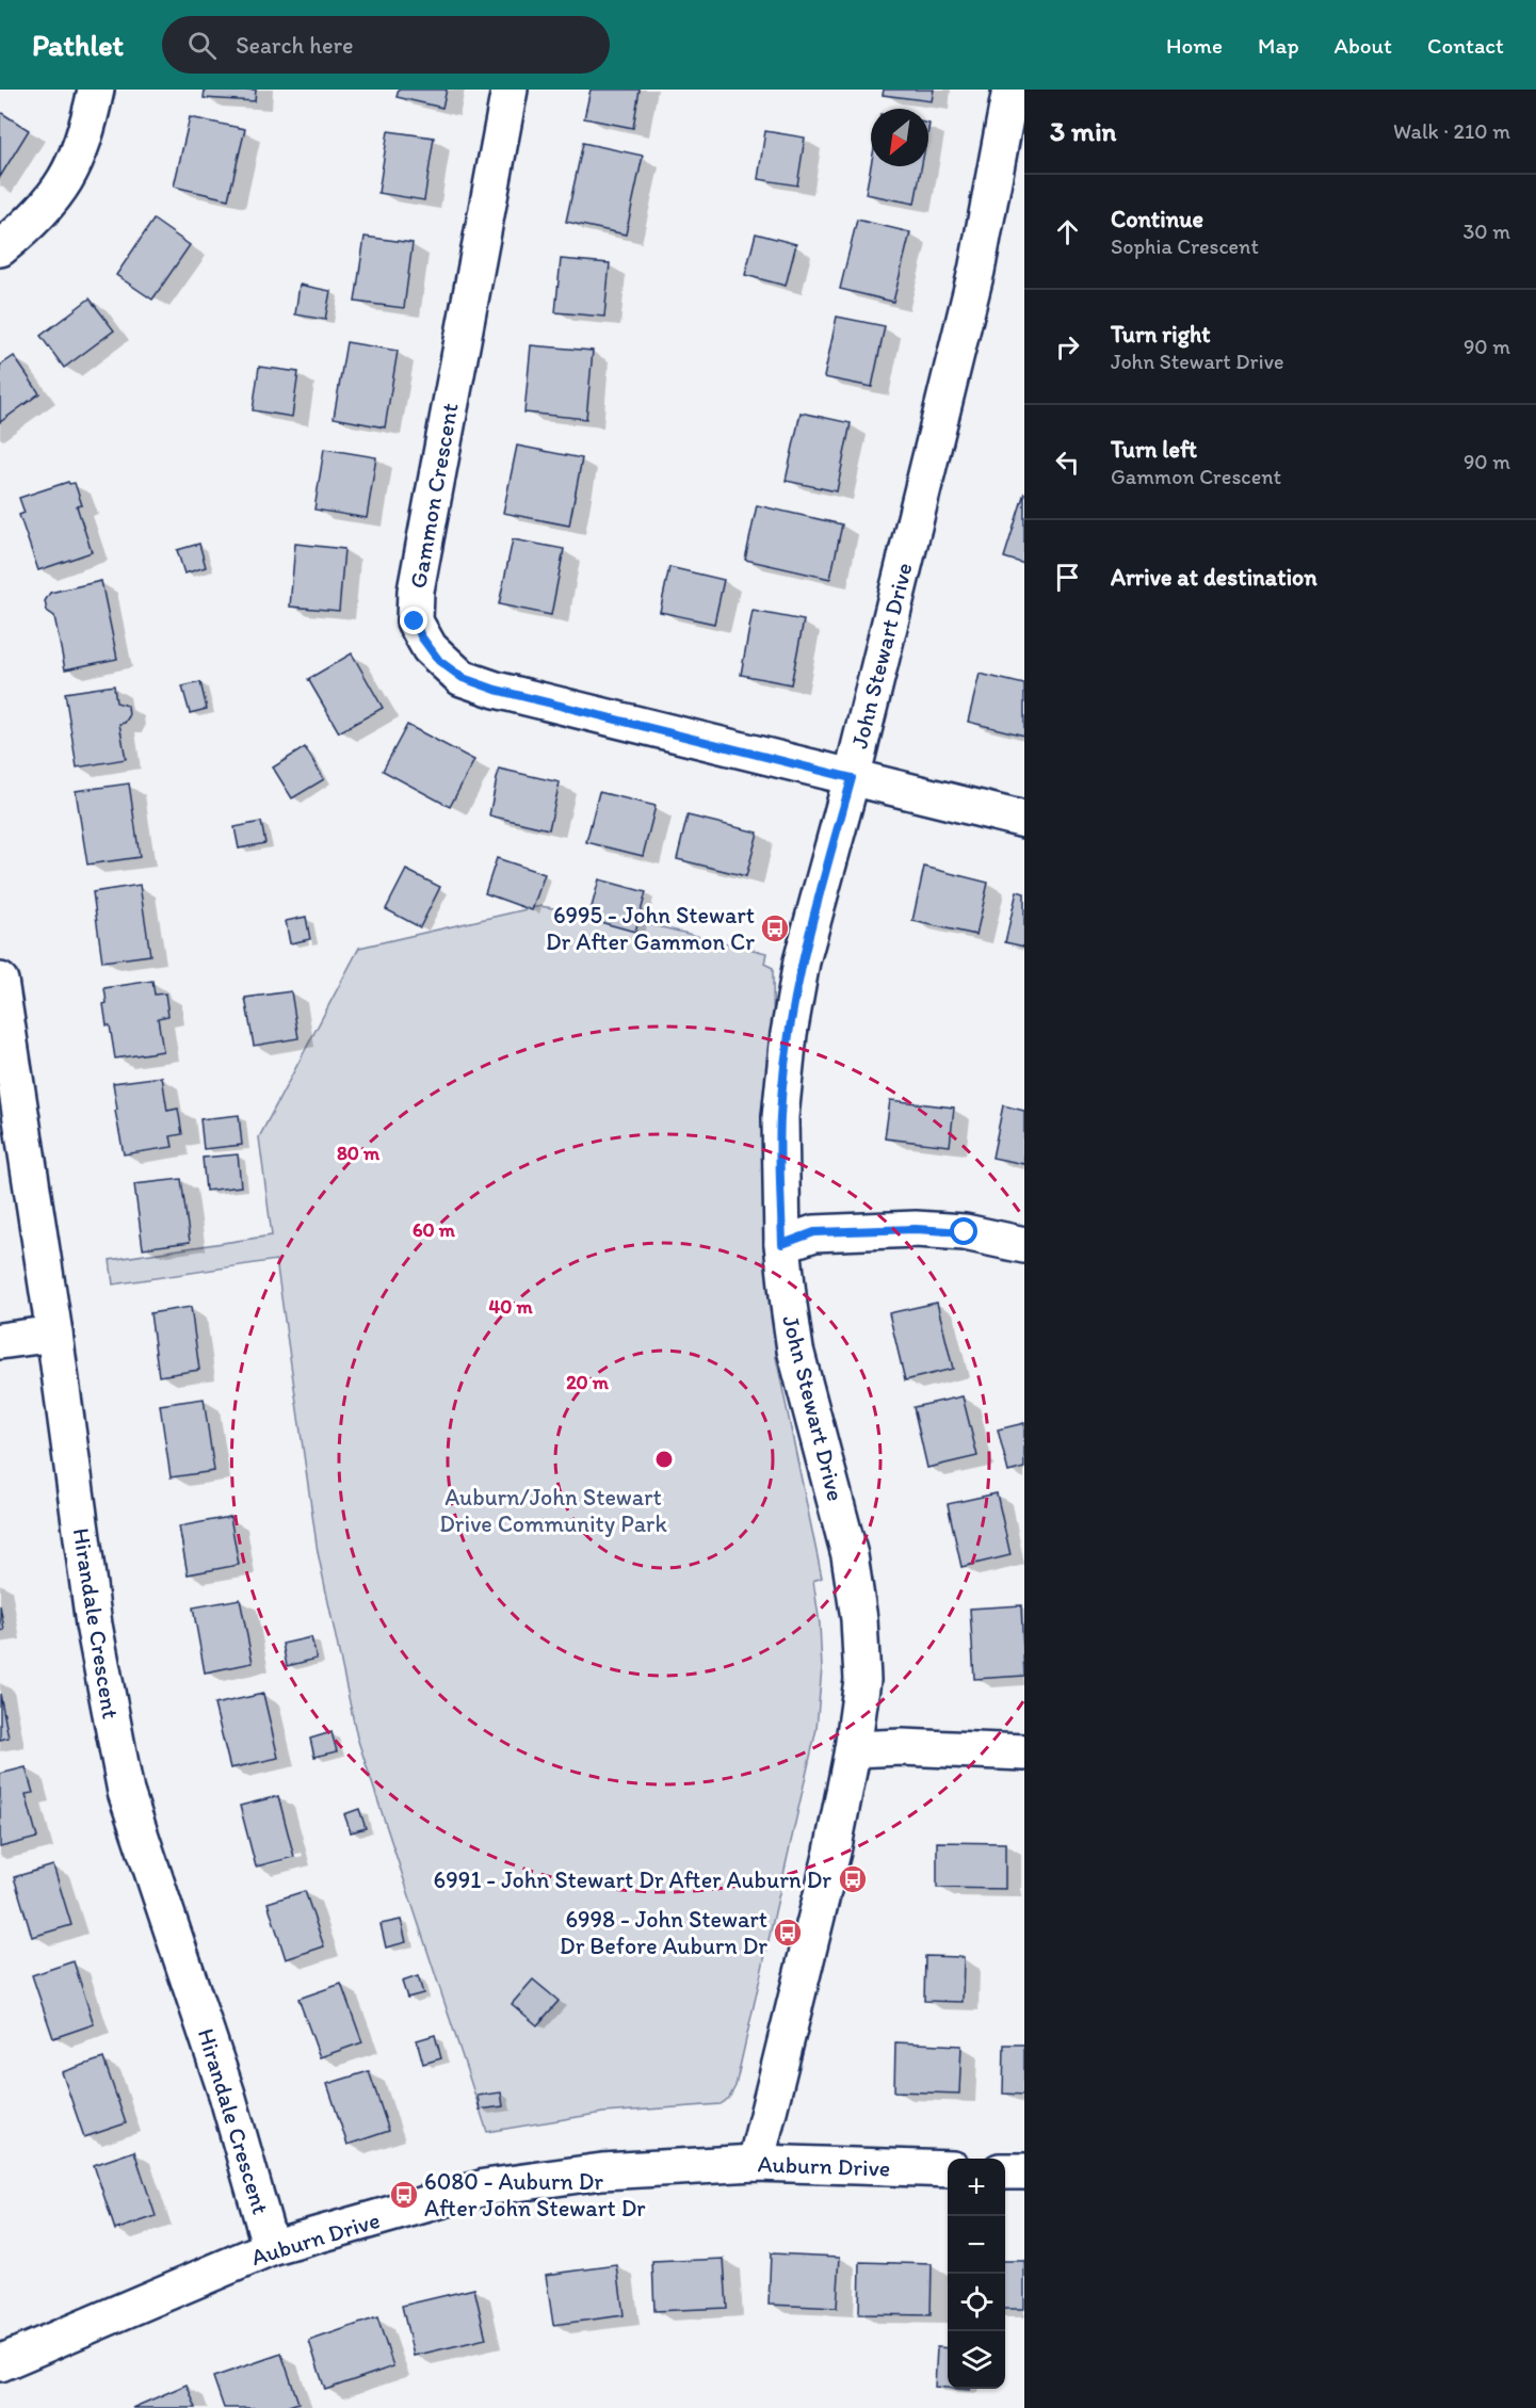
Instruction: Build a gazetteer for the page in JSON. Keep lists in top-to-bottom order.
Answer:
{
  "streets": {
    "street": [
      "Gammon Crescent",
      "John Stewart Drive",
      "Hirandale Crescent",
      "Auburn Drive"
    ]
  },
  "crossings": [
    ["Gammon Crescent", "John Stewart Drive"],
    ["John Stewart Drive", "Auburn Drive"],
    ["Hirandale Crescent", "Auburn Drive"]
  ],
  "parks": ["Auburn/John Stewart Drive Community Park"],
  "places": {
    "bus stop": [
      "6995 - John Stewart Dr After Gammon Cr",
      "6991 - John Stewart Dr After Auburn Dr",
      "6998 - John Stewart Dr Before Auburn Dr",
      "6080 - Auburn Dr After John Stewart Dr"
    ]
  },
  "north": "bottom left",
  "page": {
    "header": "Pathlet",
    "search": "Search here",
    "nav": [
      "Home",
      "Map",
      "About",
      "Contact"
    ],
    "heading": ["3 min", "Walk · 210 m"],
    "list": [
      ["Continue", "Sophia Crescent", "30 m"],
      ["Turn right", "John Stewart Drive", "90 m"],
      ["Turn left", "Gammon Crescent", "90 m"],
      "Arrive at destination"
    ],
    "map_buttons": ["+", "−"]
  },
  "rings": [
    "80 m",
    "60 m",
    "40 m",
    "20 m"
  ]
}
